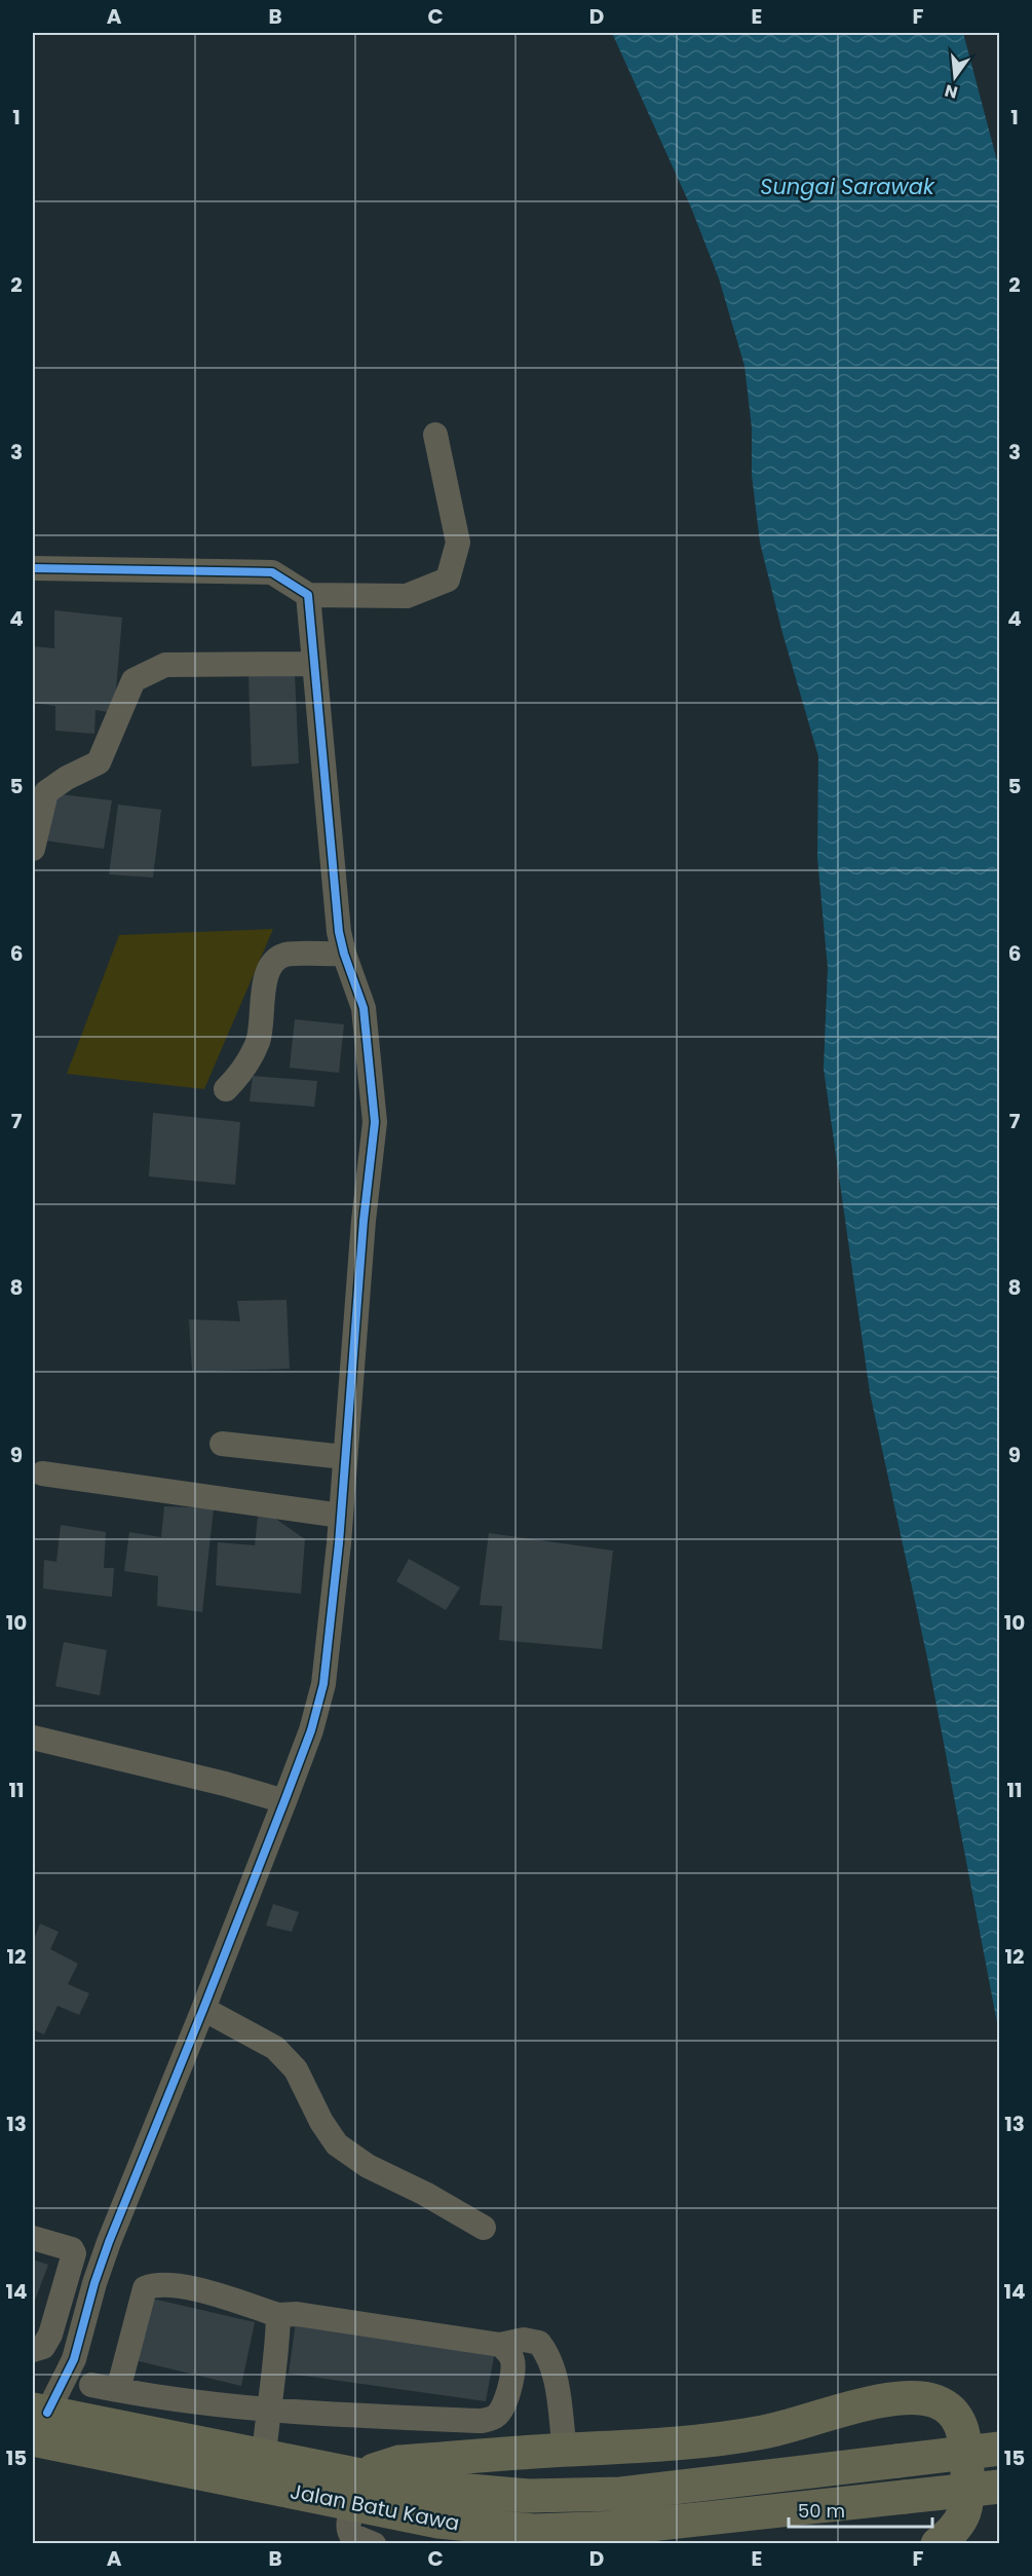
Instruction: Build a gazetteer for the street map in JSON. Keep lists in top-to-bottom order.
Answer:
{
  "streets": {
    "highway": ["Jalan Batu Kawa"]
  },
  "water": ["Sungai Sarawak"],
  "scale_bar": "50 m",
  "north": "bottom",
  "grid": {
    "columns": [
      "A",
      "B",
      "C",
      "D",
      "E",
      "F"
    ],
    "rows": [
      "1",
      "2",
      "3",
      "4",
      "5",
      "6",
      "7",
      "8",
      "9",
      "10",
      "11",
      "12",
      "13",
      "14",
      "15"
    ]
  }
}
